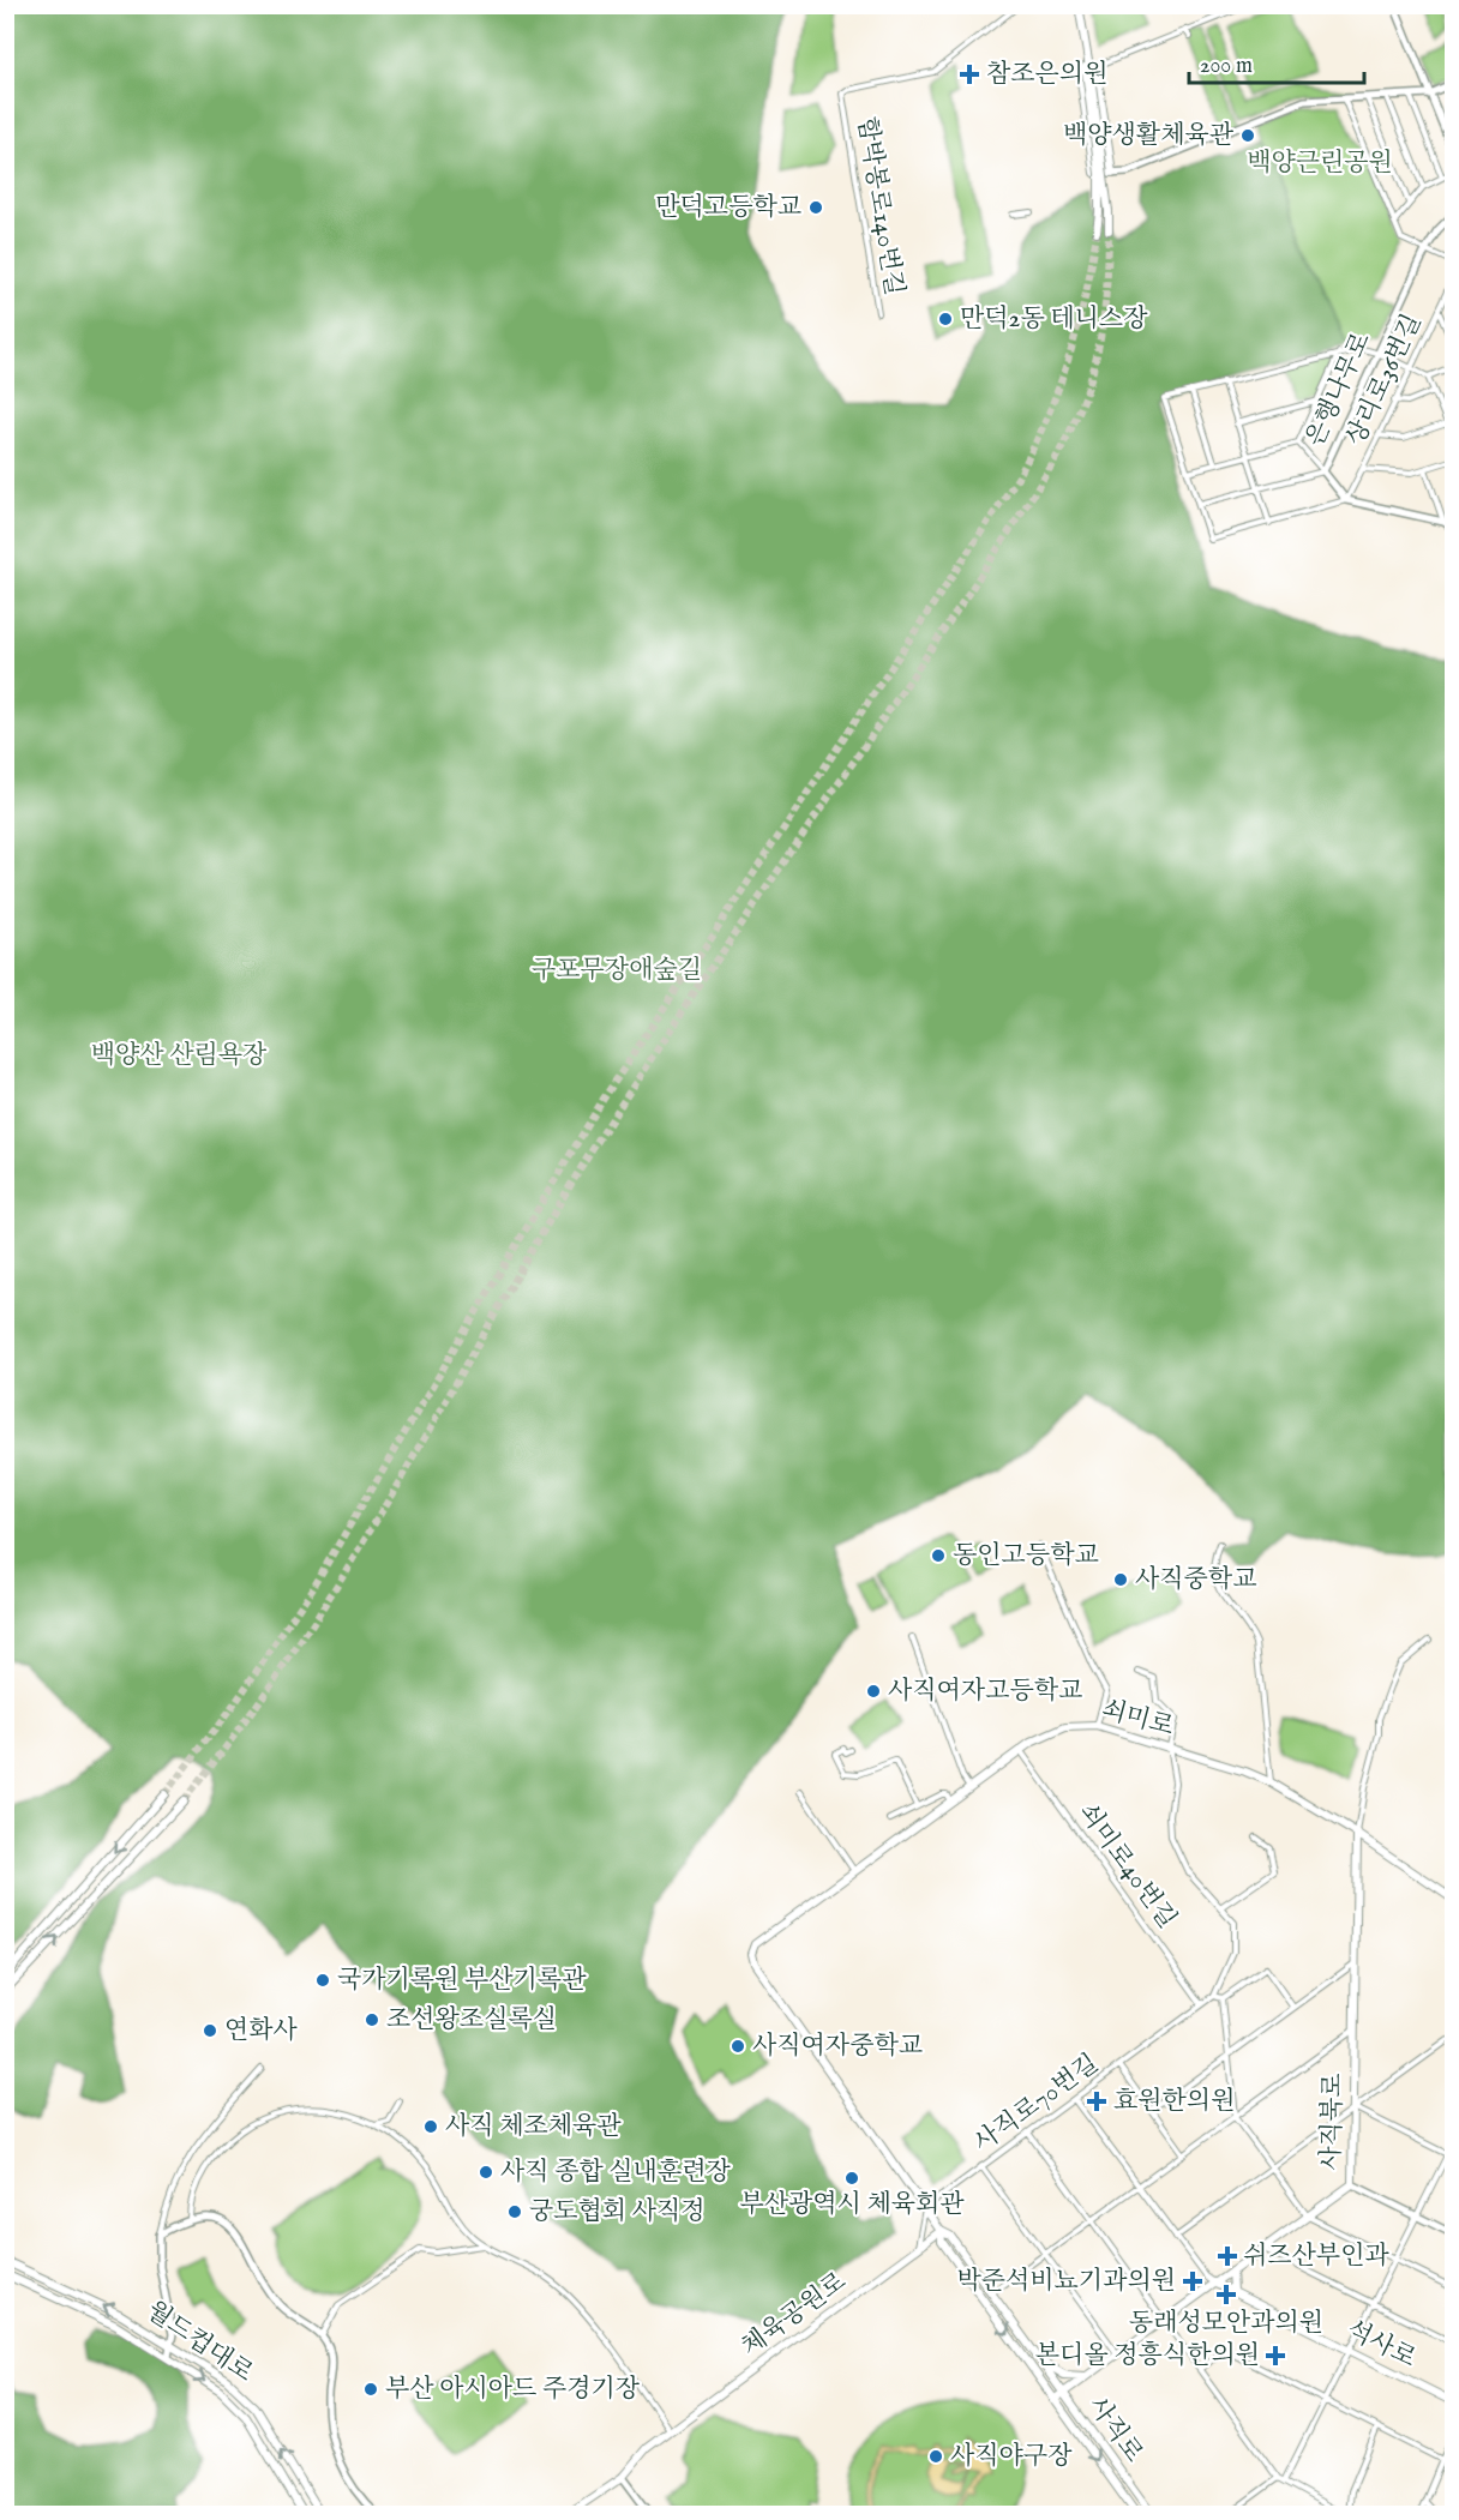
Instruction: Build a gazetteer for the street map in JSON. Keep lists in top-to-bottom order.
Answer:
{
  "streets": {
    "main road": [
      "쇠미로",
      "사직북로",
      "체육공원로",
      "월드컵대로",
      "석사로",
      "사직로"
    ],
    "street": [
      "함박봉로140번길",
      "상리로36번길",
      "은행나무로",
      "쇠미로40번길",
      "사직로70번길"
    ]
  },
  "crossings": [
    ["쇠미로", "쇠미로40번길"],
    ["쇠미로", "사직북로"],
    ["쇠미로", "사직로"],
    ["쇠미로40번길", "사직로70번길"],
    ["사직로70번길", "사직로"],
    ["사직북로", "석사로"],
    ["사직북로", "사직로"],
    ["체육공원로", "사직로"]
  ],
  "parks": ["백양근린공원", "구포무장애숲길", "백양산 산림욕장"],
  "places": {
    "health": [
      "참조은의원",
      "효원한의원",
      "쉬즈산부인과",
      "박준석비뇨기과의원",
      "동래성모안과의원",
      "본디올 정흥식한의원"
    ],
    "other": [
      "백양생활체육관",
      "만덕고등학교",
      "만덕2동 테니스장",
      "동인고등학교",
      "사직중학교",
      "사직여자고등학교",
      "국가기록원 부산기록관",
      "조선왕조실록실",
      "연화사",
      "사직여자중학교",
      "사직 체조체육관",
      "사직 종합 실내훈련장",
      "부산광역시 체육회관",
      "궁도협회 사직정",
      "부산 아시아드 주경기장",
      "사직야구장"
    ]
  },
  "scale_bar": "200 m"
}
